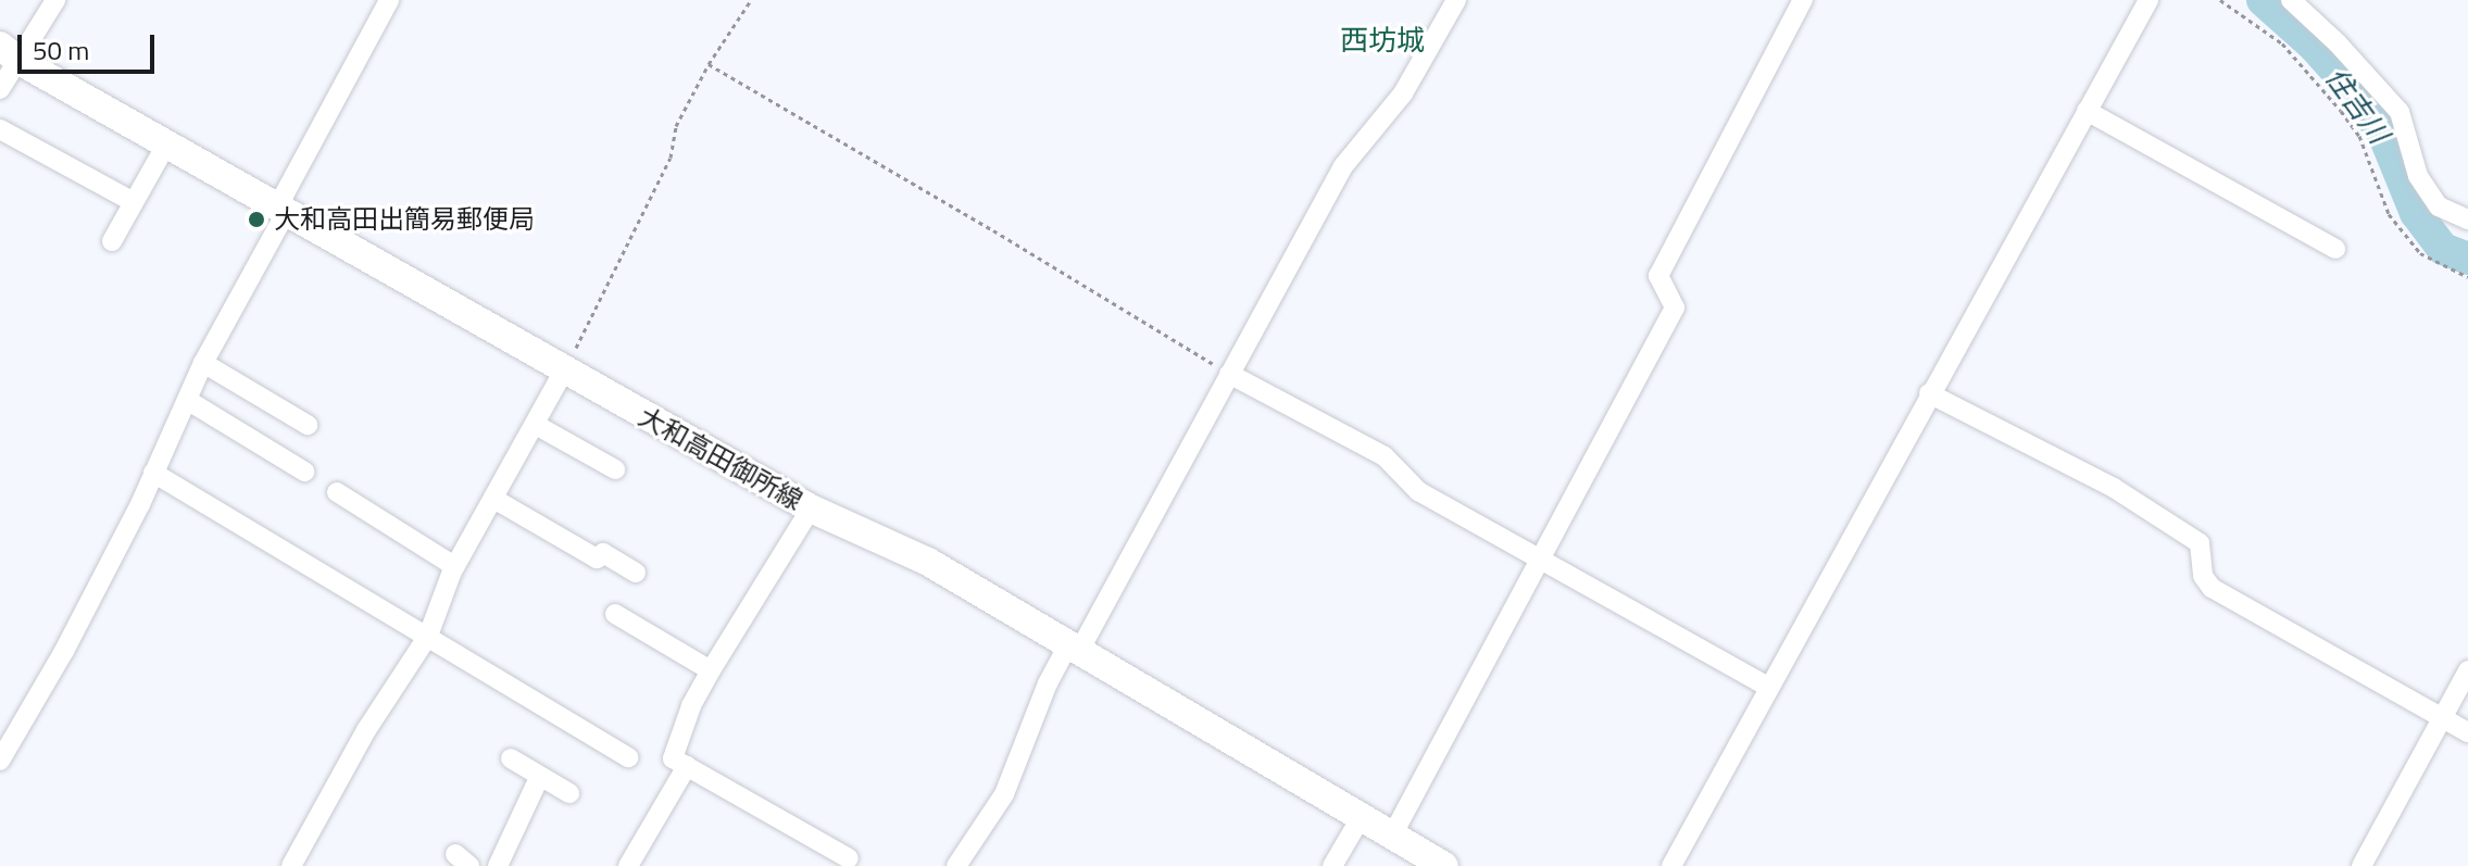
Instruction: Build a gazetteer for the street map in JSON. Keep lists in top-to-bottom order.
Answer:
{
  "streets": {
    "main road": ["大和高田御所線"]
  },
  "districts": ["西坊城"],
  "water": ["住吉川"],
  "places": ["大和高田出簡易郵便局"],
  "scale_bar": "50 m"
}
